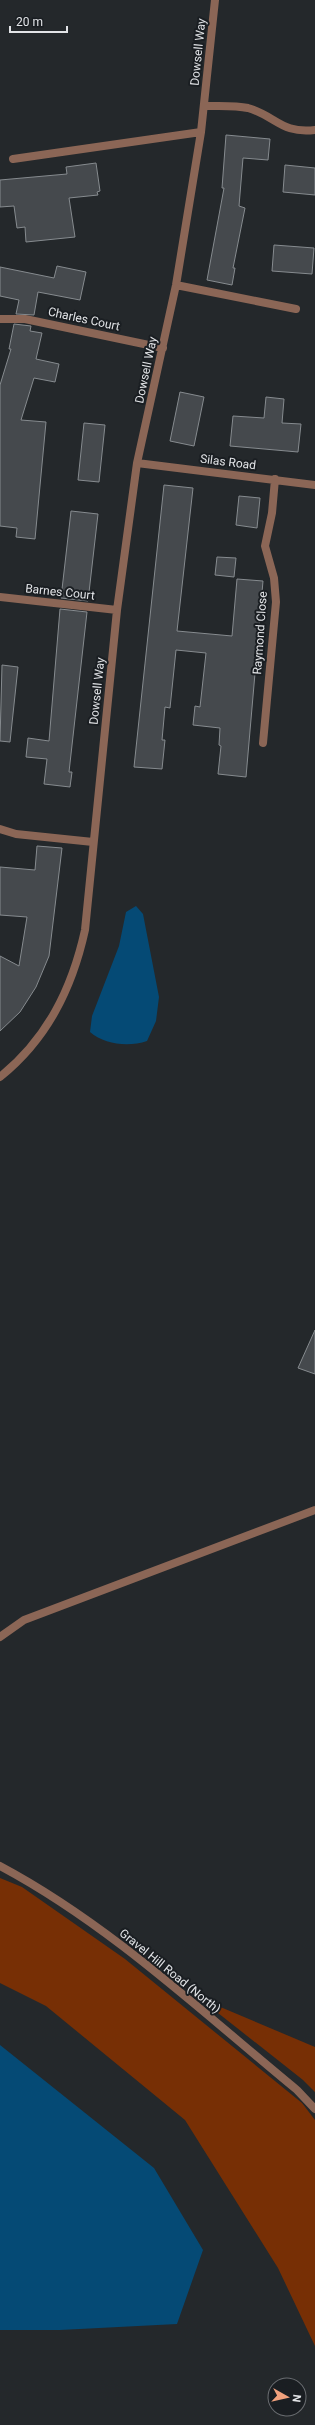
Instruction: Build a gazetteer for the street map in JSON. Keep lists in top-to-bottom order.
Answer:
{
  "streets": {
    "street": [
      "Dowsell Way",
      "Charles Court",
      "Silas Road",
      "Barnes Court",
      "Raymond Close",
      "Gravel Hill Road (North)"
    ]
  },
  "crossings": [
    ["Dowsell Way", "Charles Court"],
    ["Dowsell Way", "Silas Road"],
    ["Dowsell Way", "Barnes Court"],
    ["Silas Road", "Raymond Close"]
  ],
  "scale_bar": "20 m",
  "north": "right"
}
